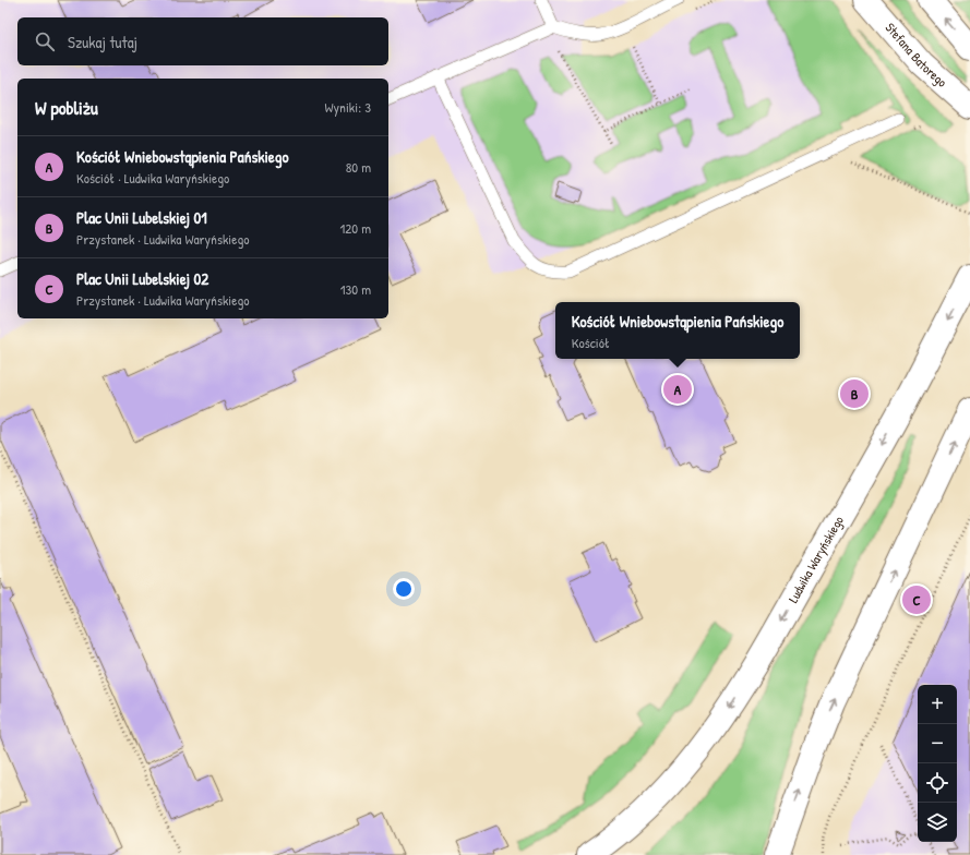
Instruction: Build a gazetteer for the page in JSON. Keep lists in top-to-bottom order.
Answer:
{
  "streets": {
    "main road": ["Stefana Batorego", "Ludwika Waryńskiego"]
  },
  "page": {
    "search": "Szukaj tutaj",
    "heading": ["W pobliżu", "Wyniki: 3"],
    "list": [
      {
        "mark": "A",
        "name": "Kościół Wniebowstąpienia Pańskiego",
        "note": "Kościół · Ludwika Waryńskiego",
        "value": "80 m"
      },
      {
        "mark": "B",
        "name": "Plac Unii Lubelskiej 01",
        "note": "Przystanek · Ludwika Waryńskiego",
        "value": "120 m"
      },
      {
        "mark": "C",
        "name": "Plac Unii Lubelskiej 02",
        "note": "Przystanek · Ludwika Waryńskiego",
        "value": "130 m"
      }
    ],
    "popup": ["Kościół Wniebowstąpienia Pańskiego", "Kościół"],
    "pins": ["A", "B", "C"],
    "map_buttons": ["+", "−"]
  }
}
